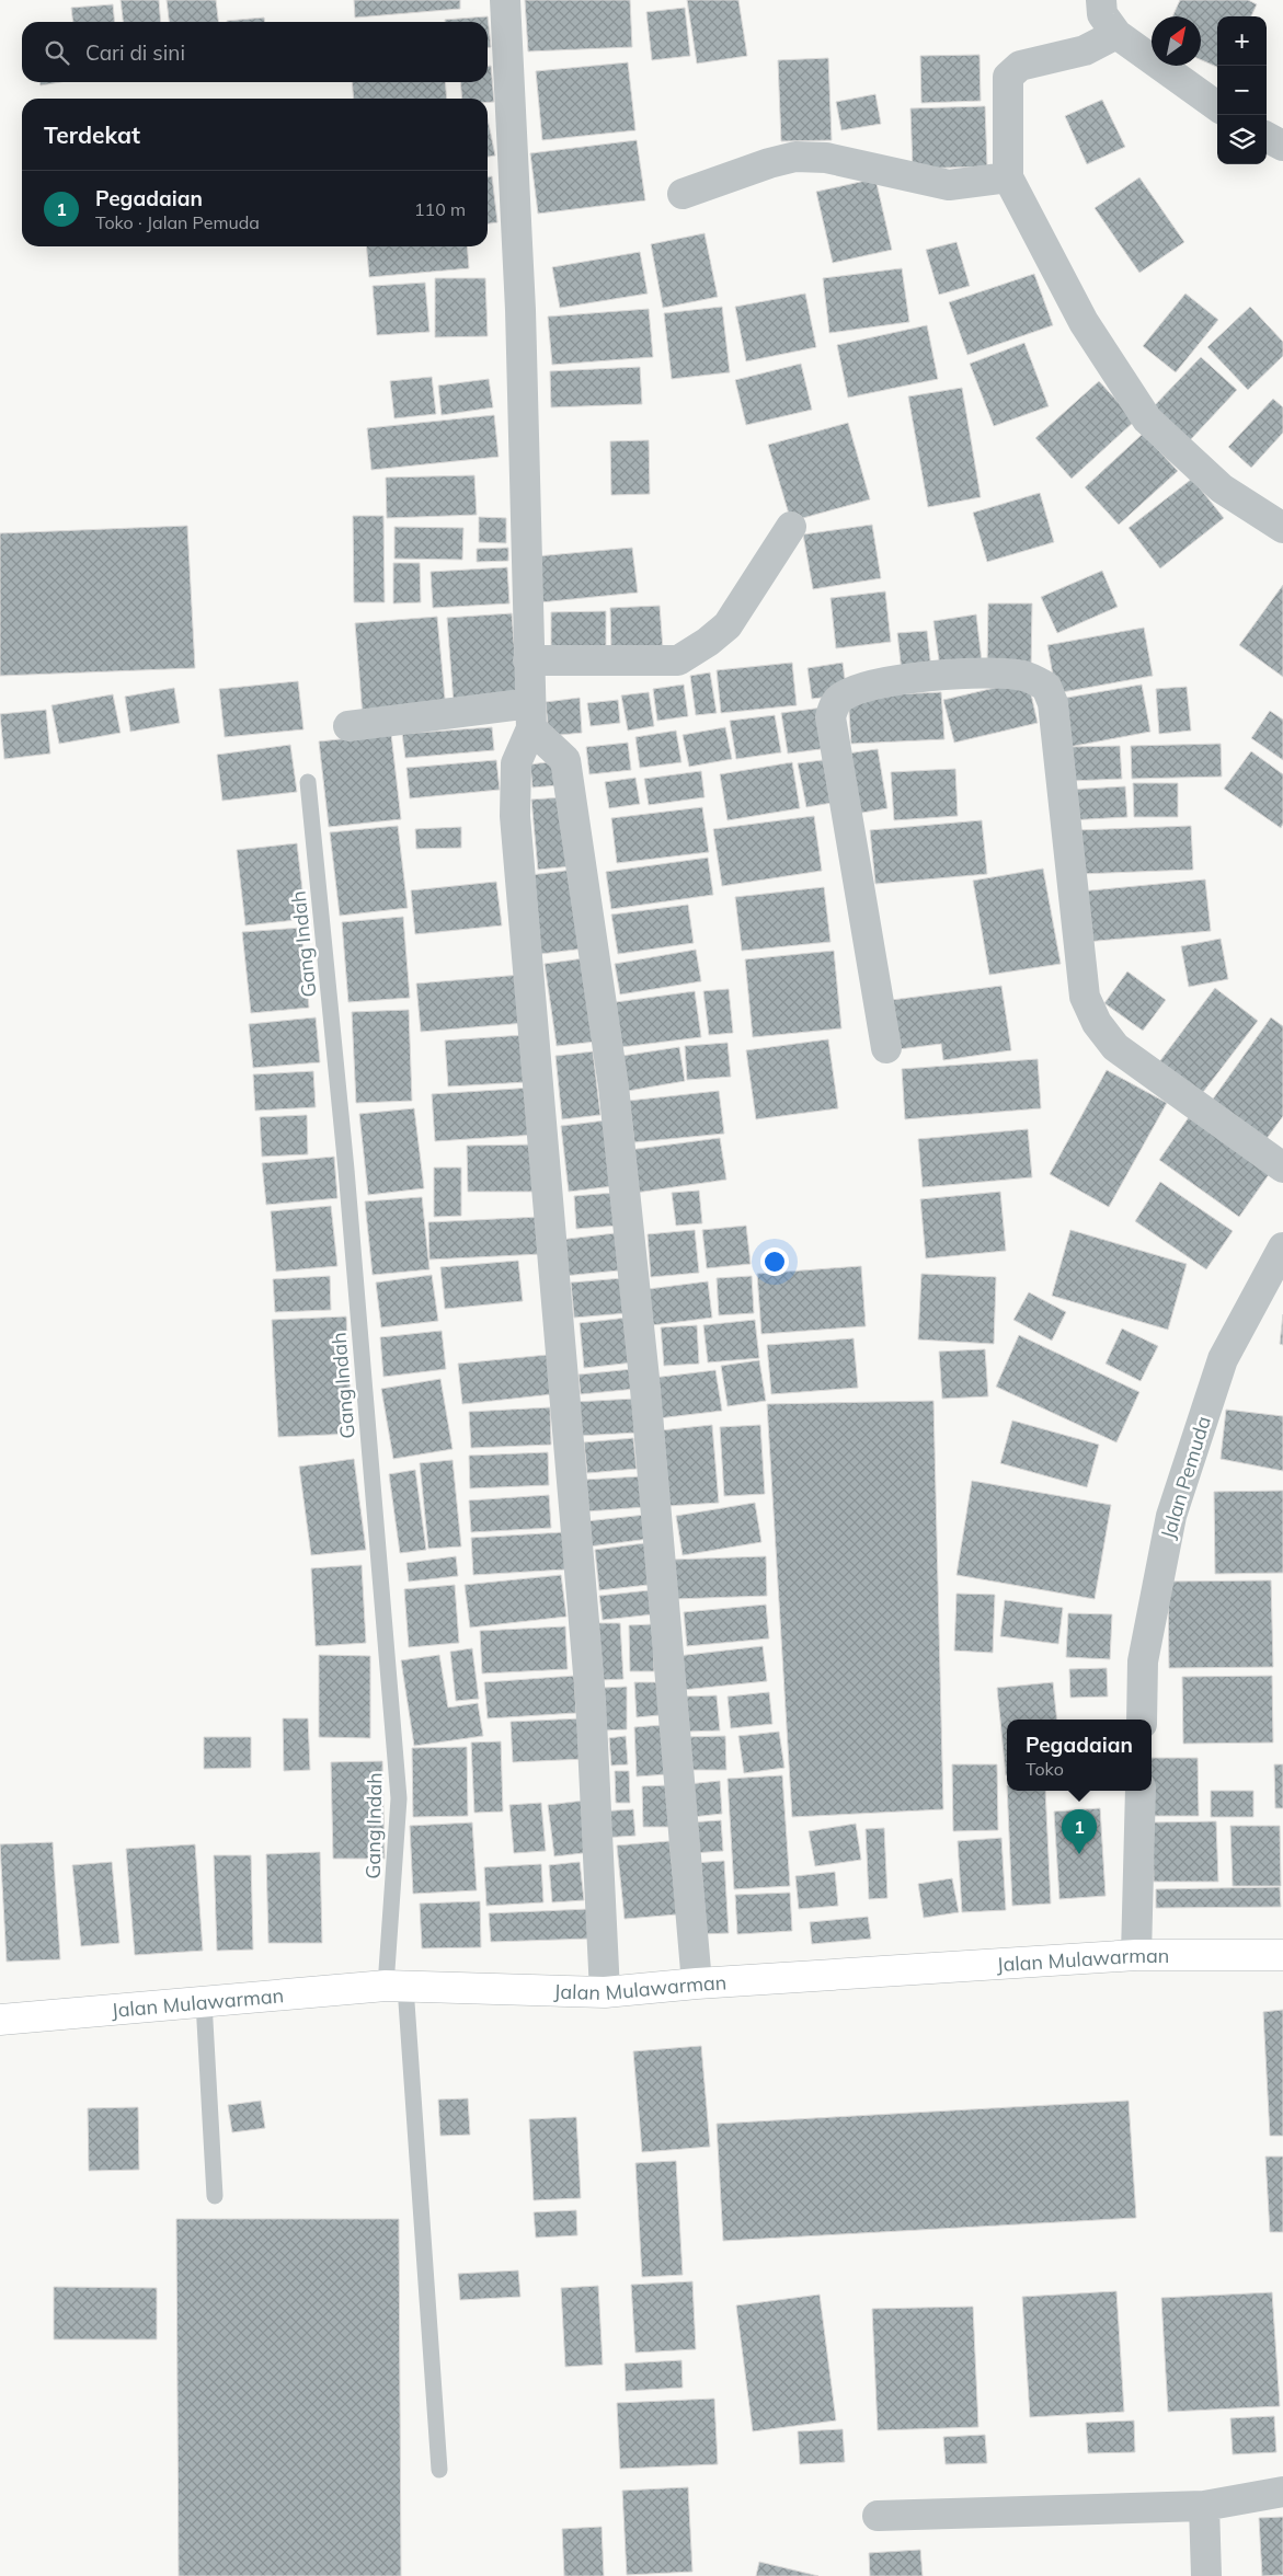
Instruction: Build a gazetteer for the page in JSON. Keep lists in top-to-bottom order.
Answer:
{
  "streets": {
    "highway": ["Jalan Mulawarman"],
    "street": ["Jalan Pemuda"],
    "lane": ["Gang Indah"]
  },
  "crossings": [
    ["Gang Indah", "Jalan Mulawarman"]
  ],
  "north": "top right",
  "page": {
    "map_buttons": ["+", "−"],
    "search": "Cari di sini",
    "heading": "Terdekat",
    "list": [
      {
        "mark": "1",
        "name": "Pegadaian",
        "note": "Toko · Jalan Pemuda",
        "value": "110 m"
      }
    ],
    "popup": ["Pegadaian", "Toko"],
    "pins": "1"
  }
}
